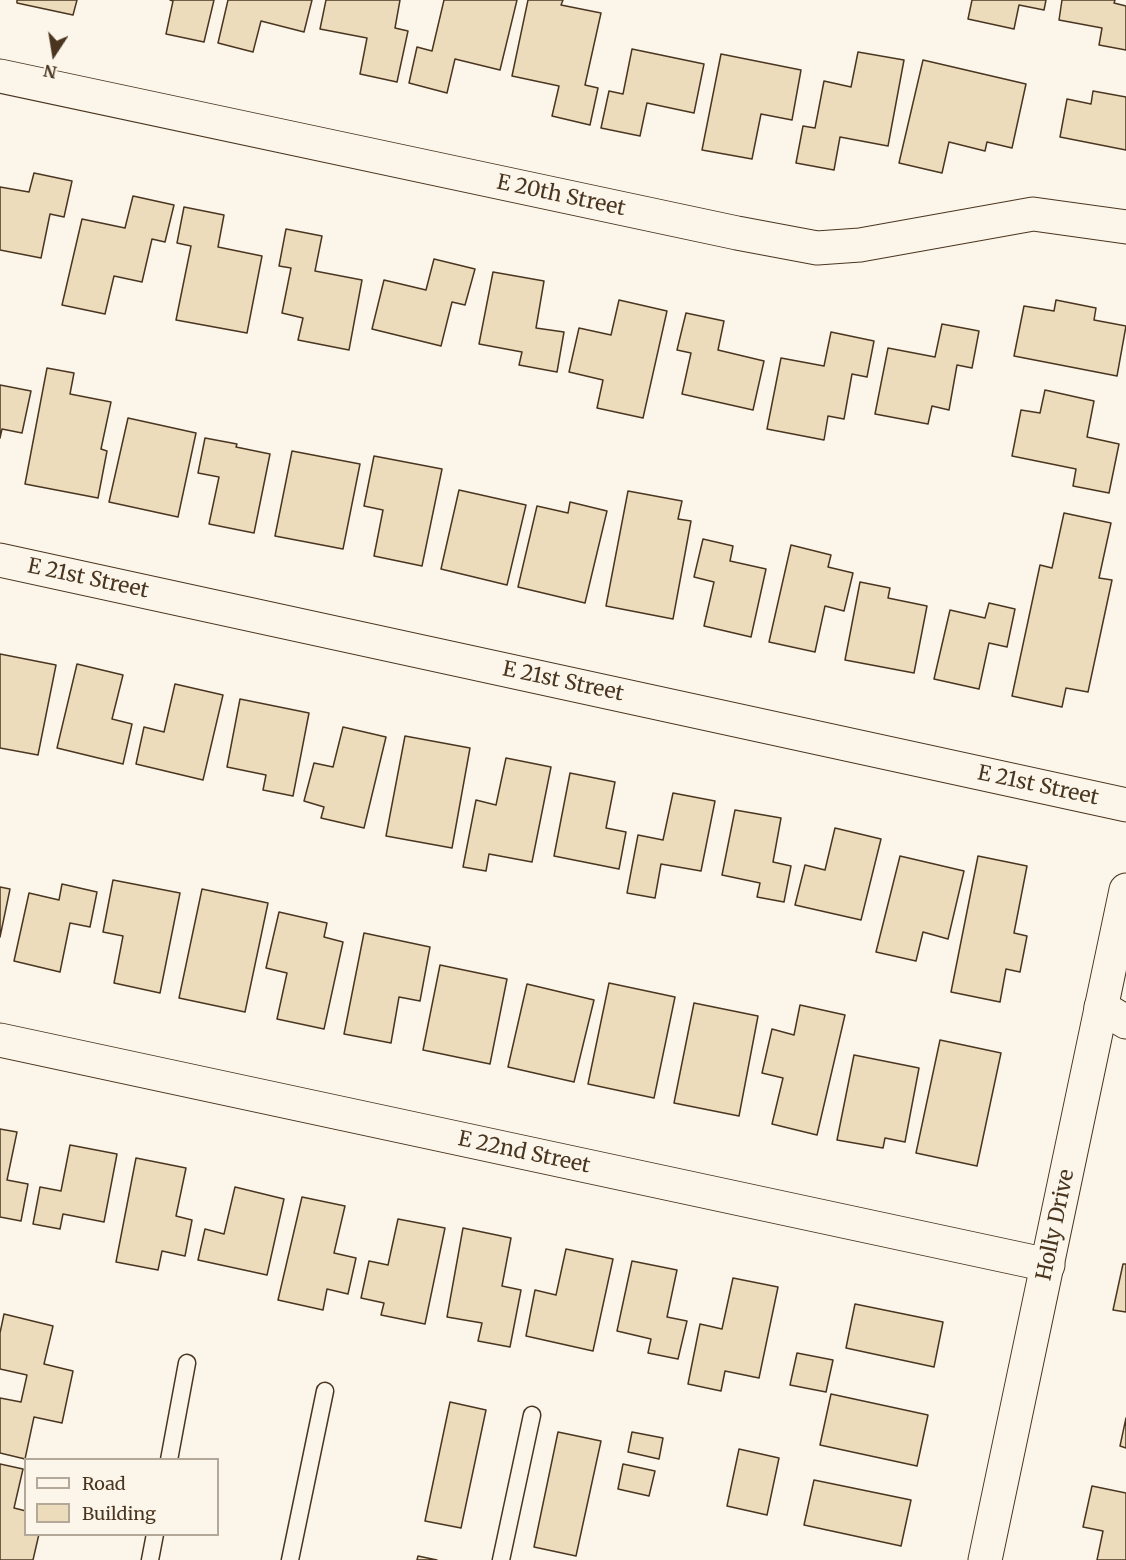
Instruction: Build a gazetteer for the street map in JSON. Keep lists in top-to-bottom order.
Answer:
{
  "streets": {
    "street": [
      "E 20th Street",
      "E 21st Street",
      "E 22nd Street",
      "Holly Drive"
    ]
  },
  "crossings": [
    ["E 22nd Street", "Holly Drive"]
  ],
  "legend": ["Road", "Building"],
  "north": "bottom"
}
